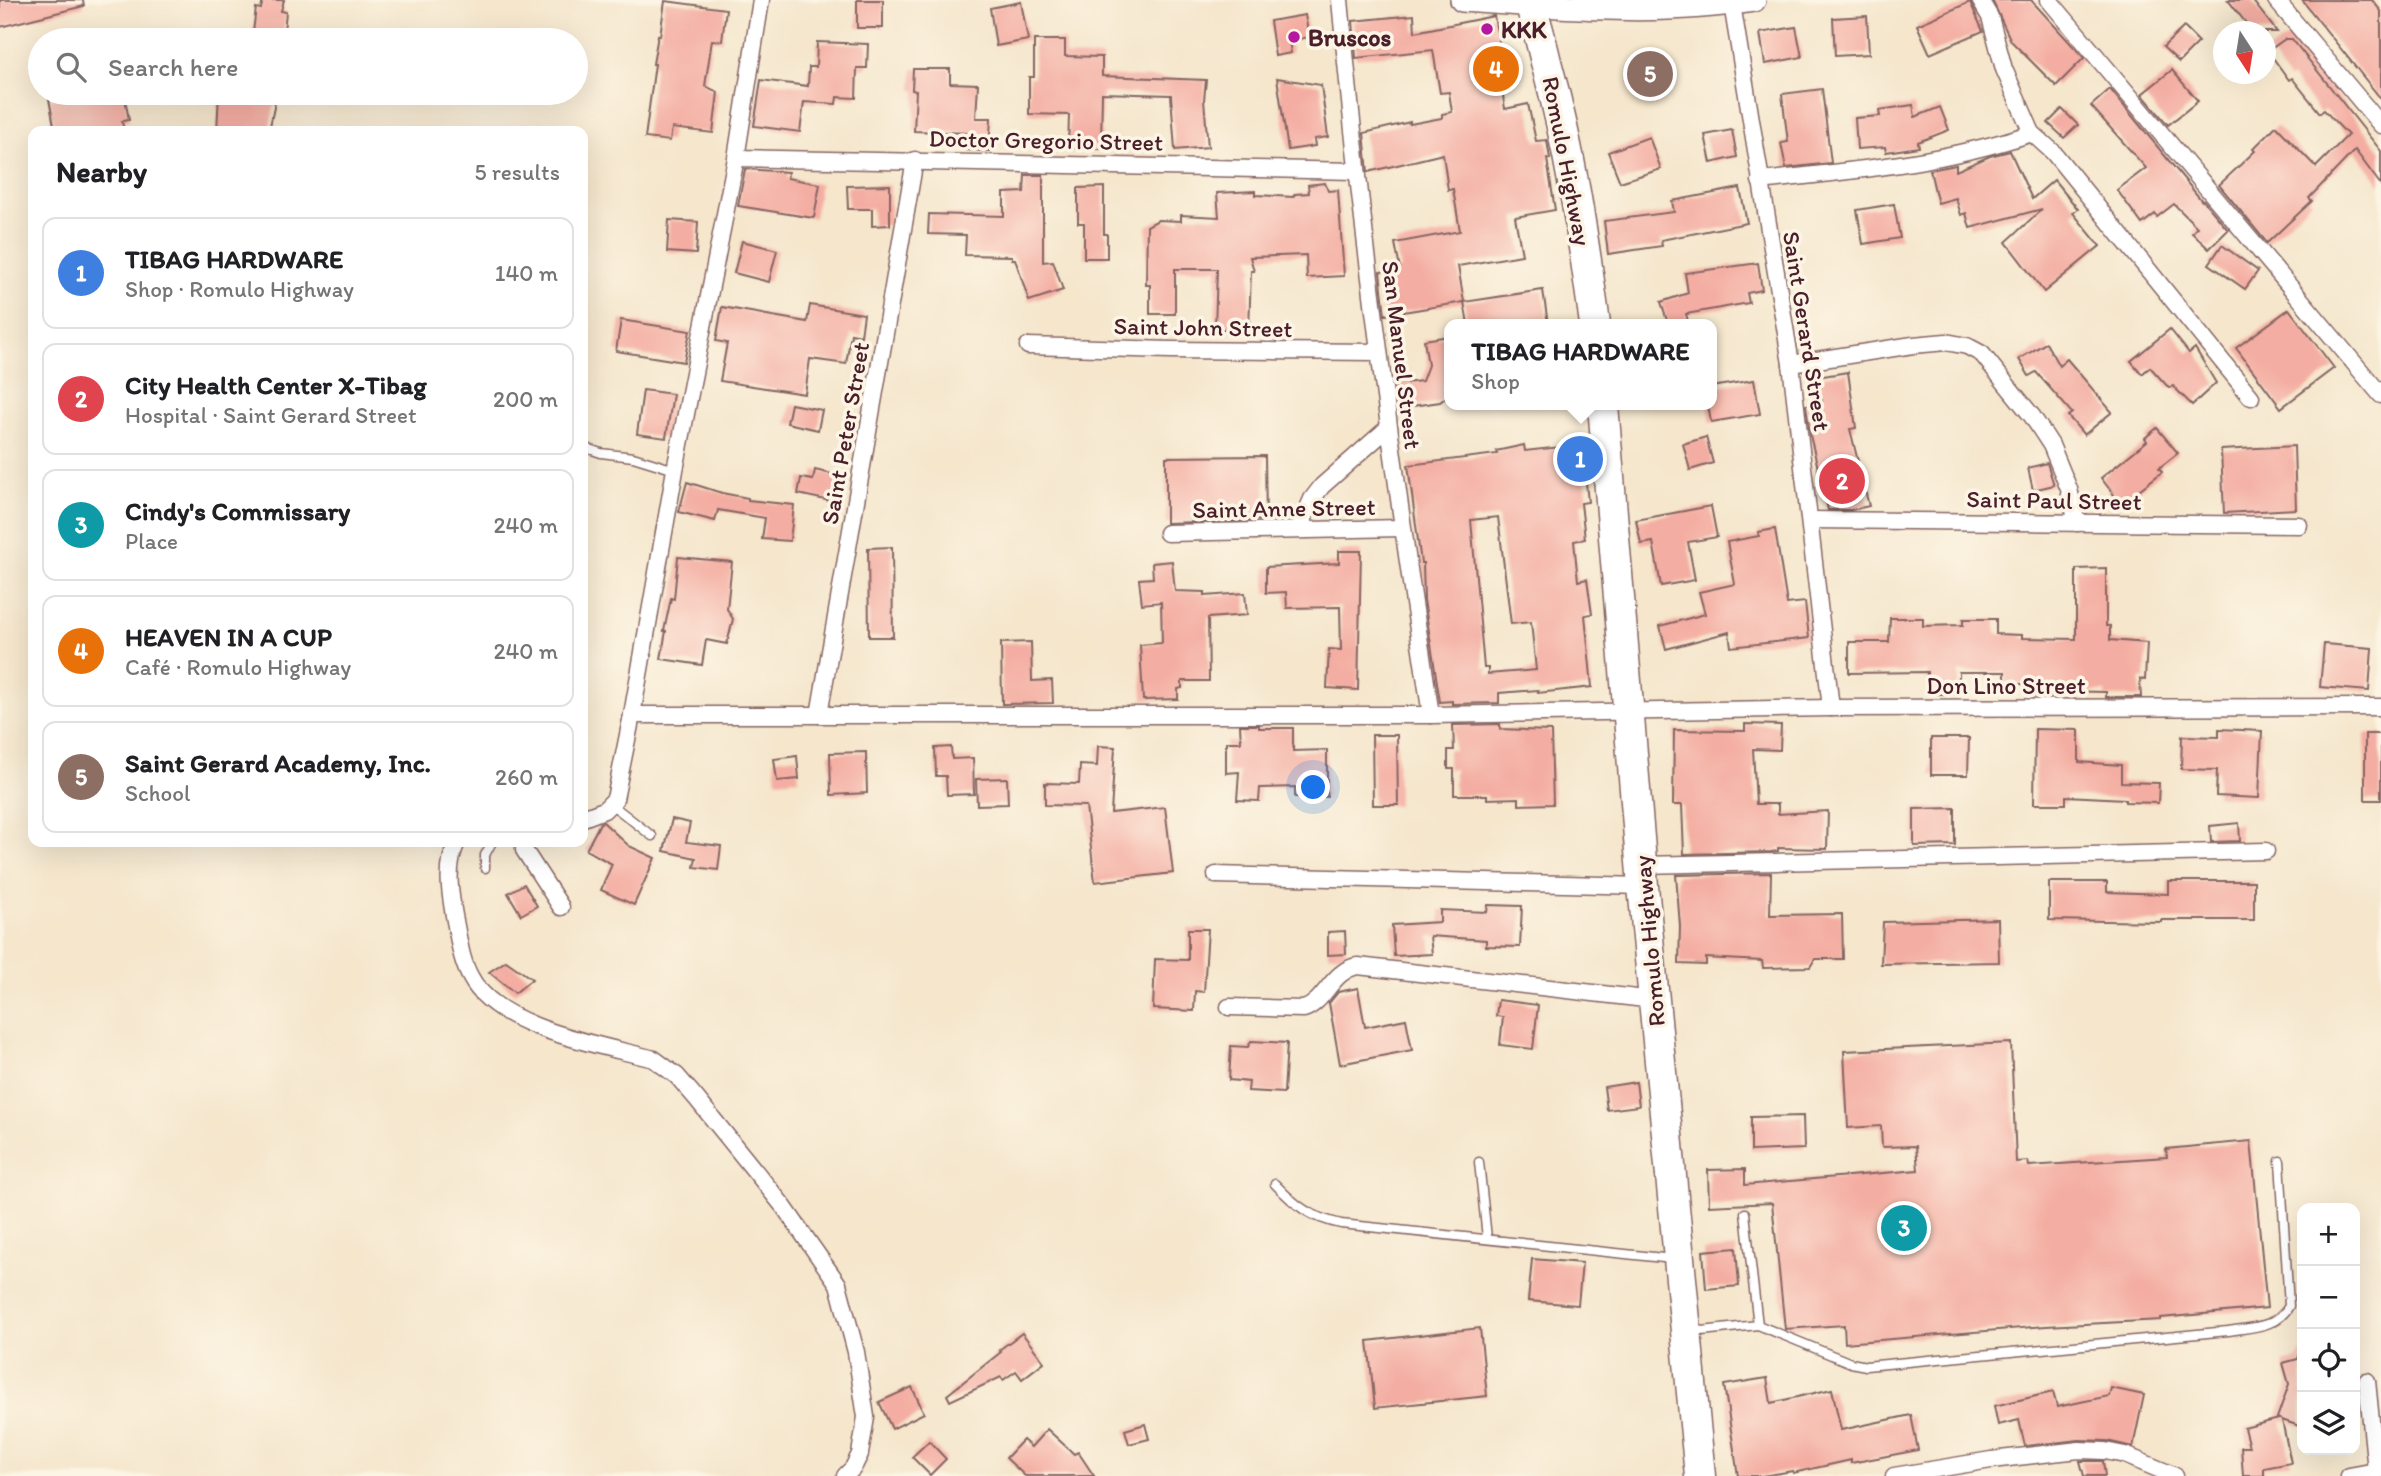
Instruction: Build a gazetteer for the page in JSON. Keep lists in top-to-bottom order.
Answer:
{
  "streets": {
    "highway": ["Romulo Highway"],
    "street": [
      "Doctor Gregorio Street",
      "Saint John Street",
      "Saint Gerard Street",
      "San Manuel Street",
      "Saint Peter Street",
      "Saint Paul Street",
      "Saint Anne Street",
      "Don Lino Street"
    ]
  },
  "crossings": [
    ["Doctor Gregorio Street", "San Manuel Street"],
    ["Doctor Gregorio Street", "Saint Peter Street"],
    ["Romulo Highway", "Don Lino Street"],
    ["Saint John Street", "San Manuel Street"],
    ["Saint Gerard Street", "Saint Paul Street"],
    ["Saint Gerard Street", "Don Lino Street"],
    ["San Manuel Street", "Saint Anne Street"],
    ["San Manuel Street", "Don Lino Street"],
    ["Saint Peter Street", "Don Lino Street"]
  ],
  "places": ["KKK", "Bruscos"],
  "north": "bottom",
  "page": {
    "search": "Search here",
    "pins": [
      "4",
      "5",
      "1",
      "2",
      "3"
    ],
    "heading": ["Nearby", "5 results"],
    "list": [
      {
        "mark": "1",
        "name": "TIBAG HARDWARE",
        "note": "Shop · Romulo Highway",
        "value": "140 m"
      },
      {
        "mark": "2",
        "name": "City Health Center X-Tibag",
        "note": "Hospital · Saint Gerard Street",
        "value": "200 m"
      },
      {
        "mark": "3",
        "name": "Cindy's Commissary",
        "note": "Place",
        "value": "240 m"
      },
      {
        "mark": "4",
        "name": "HEAVEN IN A CUP",
        "note": "Café · Romulo Highway",
        "value": "240 m"
      },
      {
        "mark": "5",
        "name": "Saint Gerard Academy, Inc.",
        "note": "School",
        "value": "260 m"
      }
    ],
    "popup": ["TIBAG HARDWARE", "Shop"],
    "map_buttons": ["+", "−"]
  }
}
